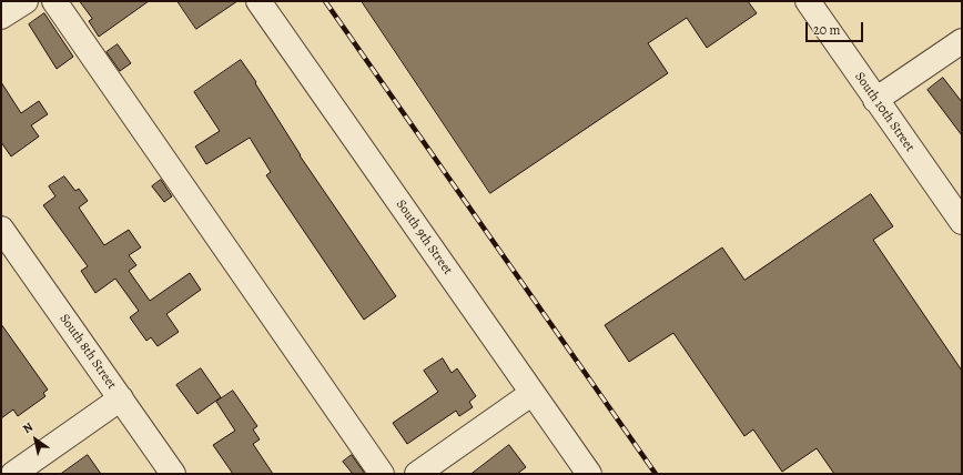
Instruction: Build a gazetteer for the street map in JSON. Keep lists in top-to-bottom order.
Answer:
{
  "streets": {
    "street": ["South 10th Street", "South 9th Street", "South 8th Street"]
  },
  "scale_bar": "20 m",
  "north": "top left"
}
